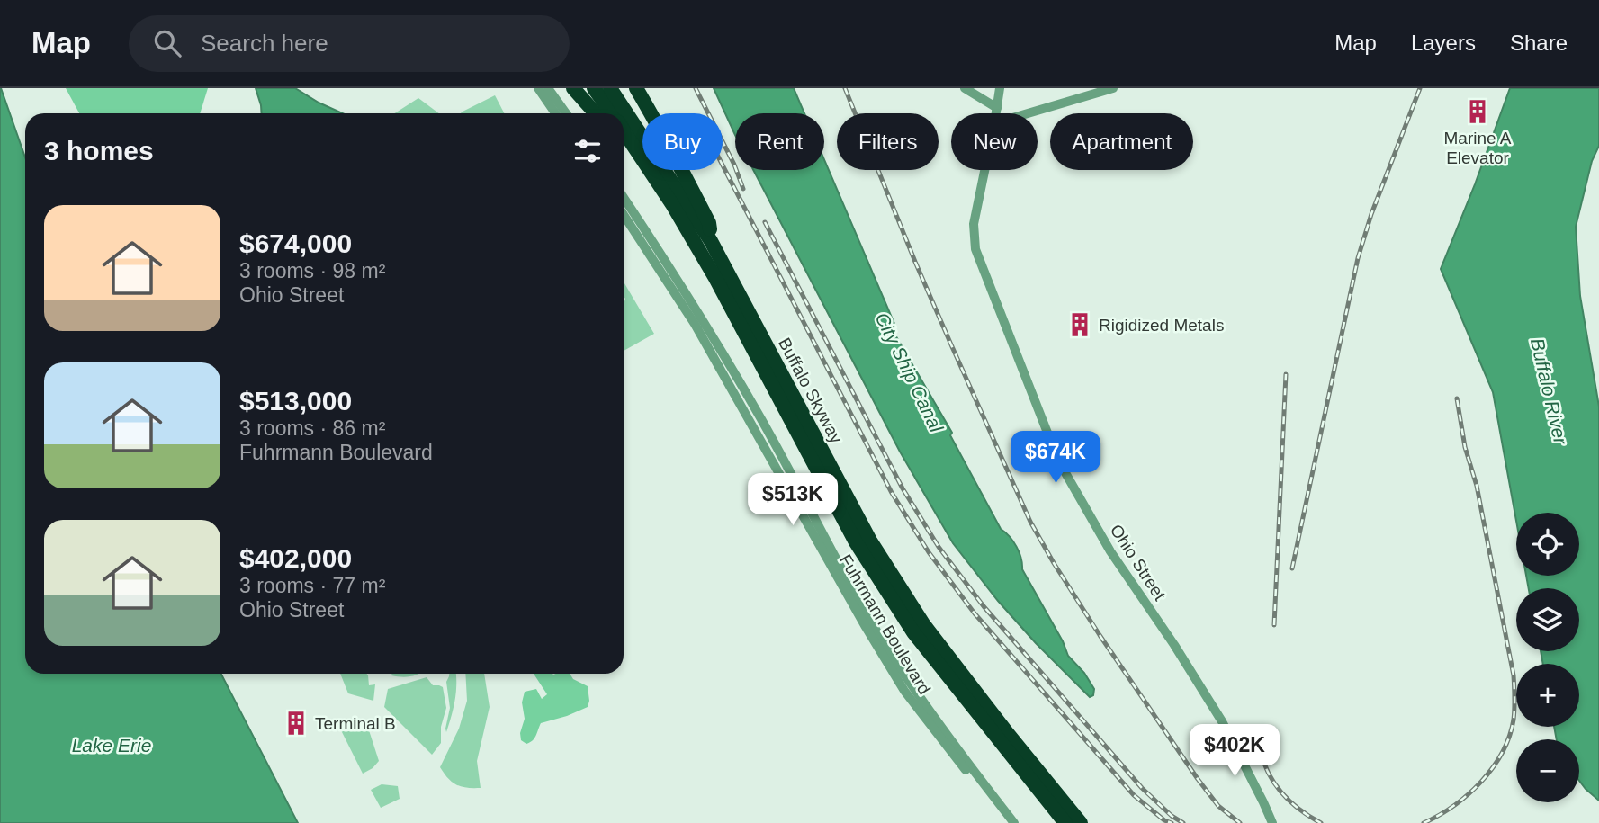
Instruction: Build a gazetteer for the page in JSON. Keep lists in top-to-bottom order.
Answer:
{
  "streets": {
    "highway": ["Buffalo Skyway"],
    "street": ["Ohio Street", "Fuhrmann Boulevard"]
  },
  "water": ["City Ship Canal", "Buffalo River", "Lake Erie"],
  "places": {
    "building": ["Marine A Elevator", "Rigidized Metals", "Terminal B"]
  },
  "page": {
    "header": "Map",
    "search": "Search here",
    "nav": ["Map", "Layers", "Share"],
    "chip": [
      "Buy",
      "Rent",
      "Filters",
      "New",
      "Apartment"
    ],
    "heading": "3 homes",
    "list": [
      {
        "name": "$674,000",
        "note": "3 rooms · 98 m² · Ohio Street"
      },
      {
        "name": "$513,000",
        "note": "3 rooms · 86 m² · Fuhrmann Boulevard"
      },
      {
        "name": "$402,000",
        "note": "3 rooms · 77 m² · Ohio Street"
      }
    ],
    "price": ["$674K", "$513K", "$402K"],
    "map_buttons": ["+", "−"]
  }
}
